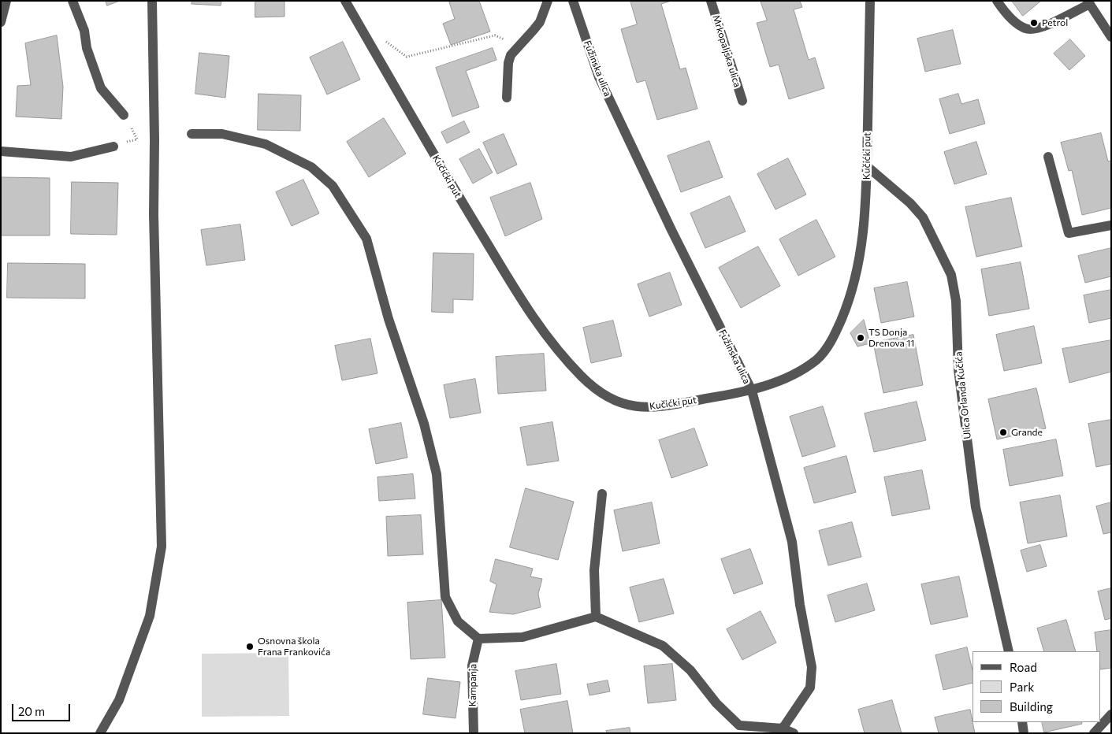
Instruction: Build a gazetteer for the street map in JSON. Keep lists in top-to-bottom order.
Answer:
{
  "streets": {
    "street": [
      "Mrkopaljska ulica",
      "Fužinska ulica",
      "Kučićki put",
      "Ulica Orlanda Kučića",
      "Kampanja"
    ]
  },
  "crossings": [
    ["Fužinska ulica", "Kučićki put"],
    ["Kučićki put", "Ulica Orlanda Kučića"]
  ],
  "places": [
    "Petrol",
    "TS Donja Drenova 11",
    "Grande",
    "Osnovna škola Frana Frankovića"
  ],
  "legend": ["Road", "Park", "Building"],
  "scale_bar": "20 m"
}
